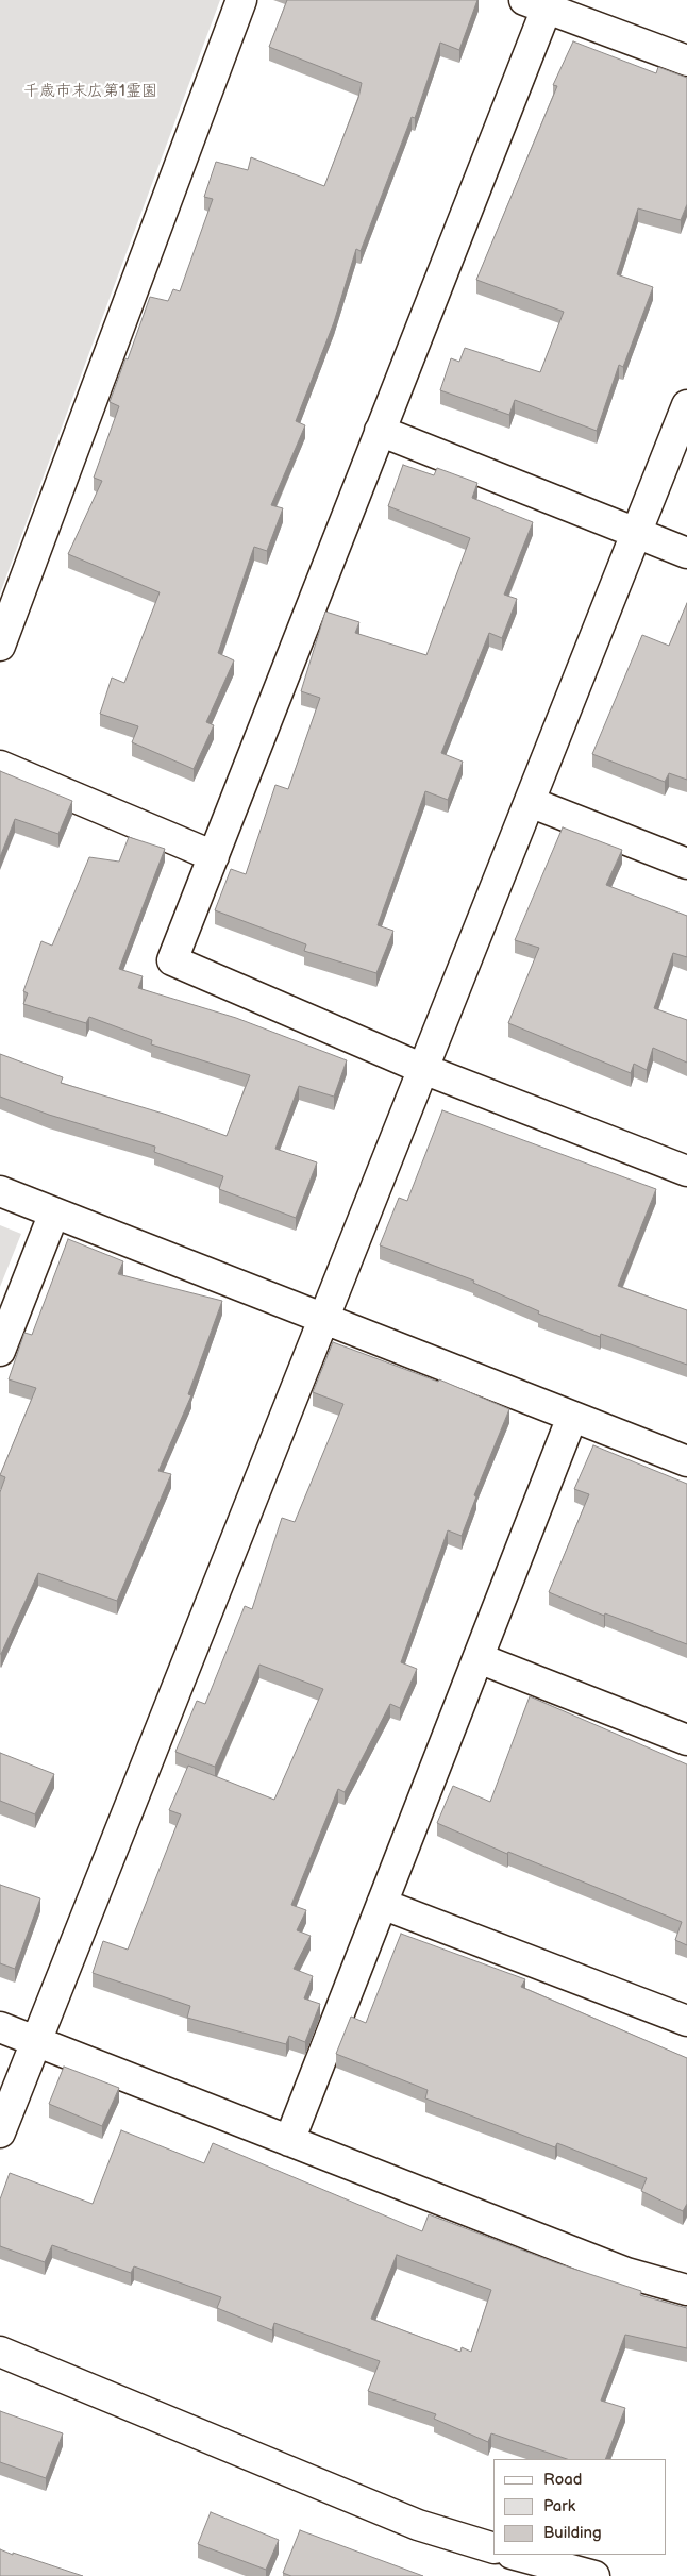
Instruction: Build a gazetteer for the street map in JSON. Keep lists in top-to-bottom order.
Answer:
{
  "parks": ["千歳市末広第1霊園"],
  "legend": ["Road", "Park", "Building"]
}
